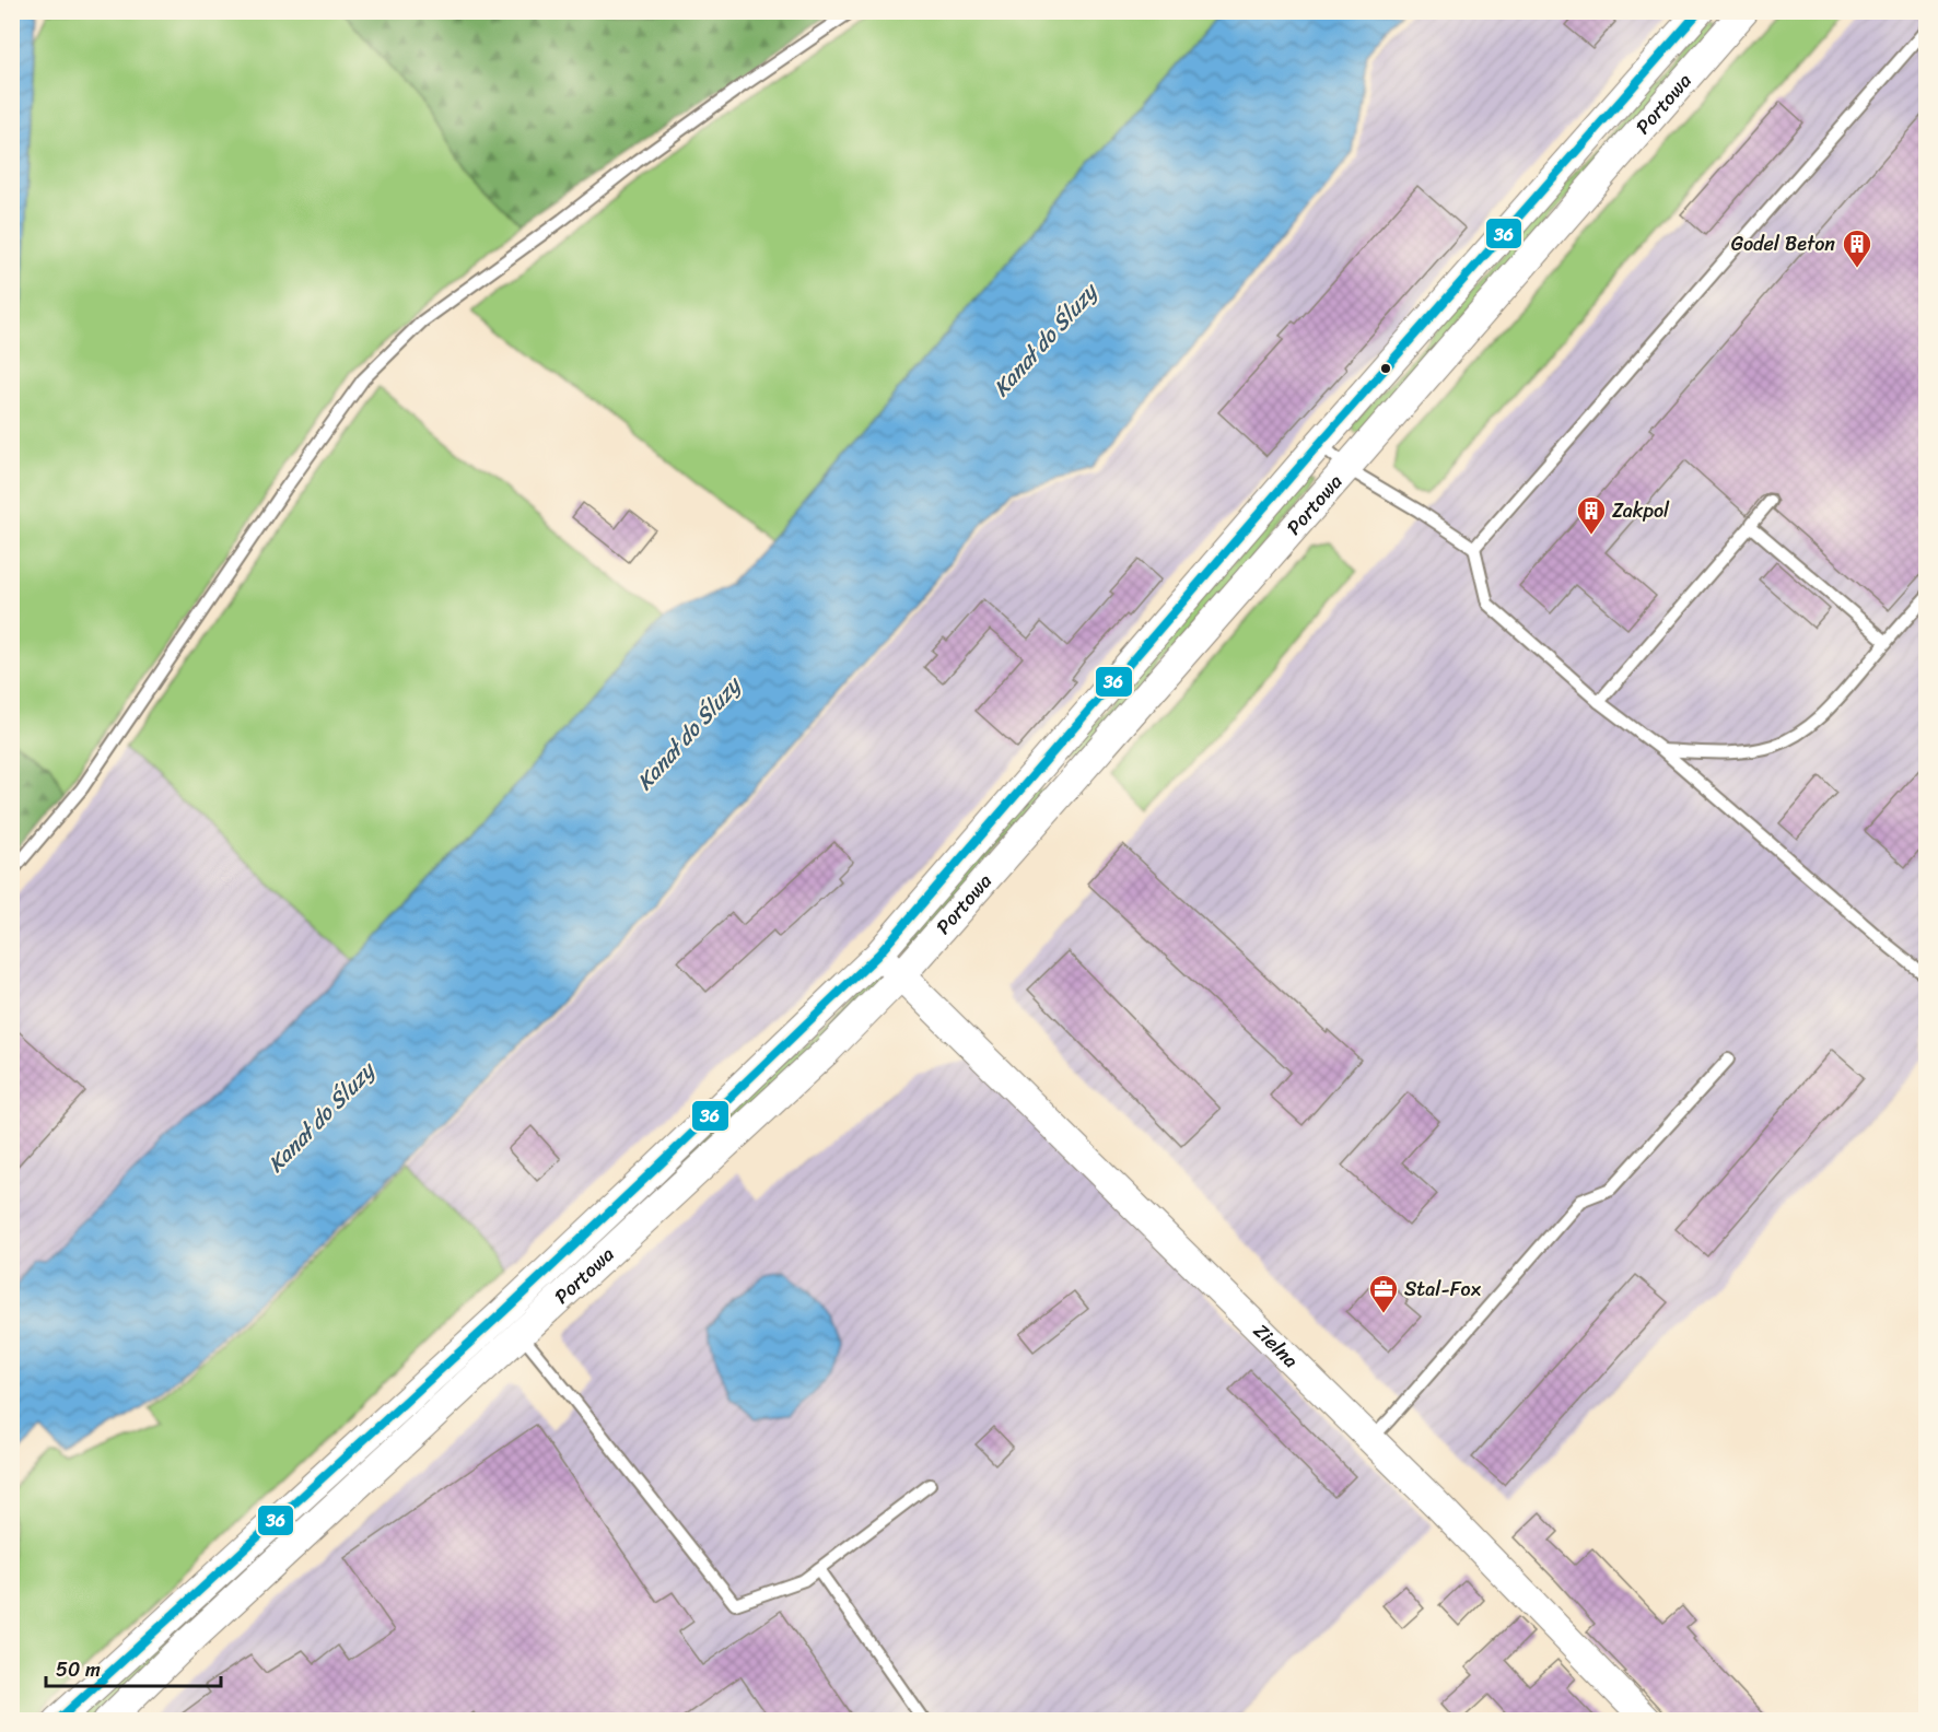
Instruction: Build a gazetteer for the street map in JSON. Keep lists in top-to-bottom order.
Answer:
{
  "streets": {
    "street": ["Portowa", "Zielna"]
  },
  "crossings": [
    ["Portowa", "Zielna"]
  ],
  "water": ["Kanał do Śluzy"],
  "places": {
    "building": ["Godel Beton", "Zakpol"],
    "office": ["Stal-Fox"]
  },
  "lines": ["transit line 36"],
  "scale_bar": "50 m"
}
